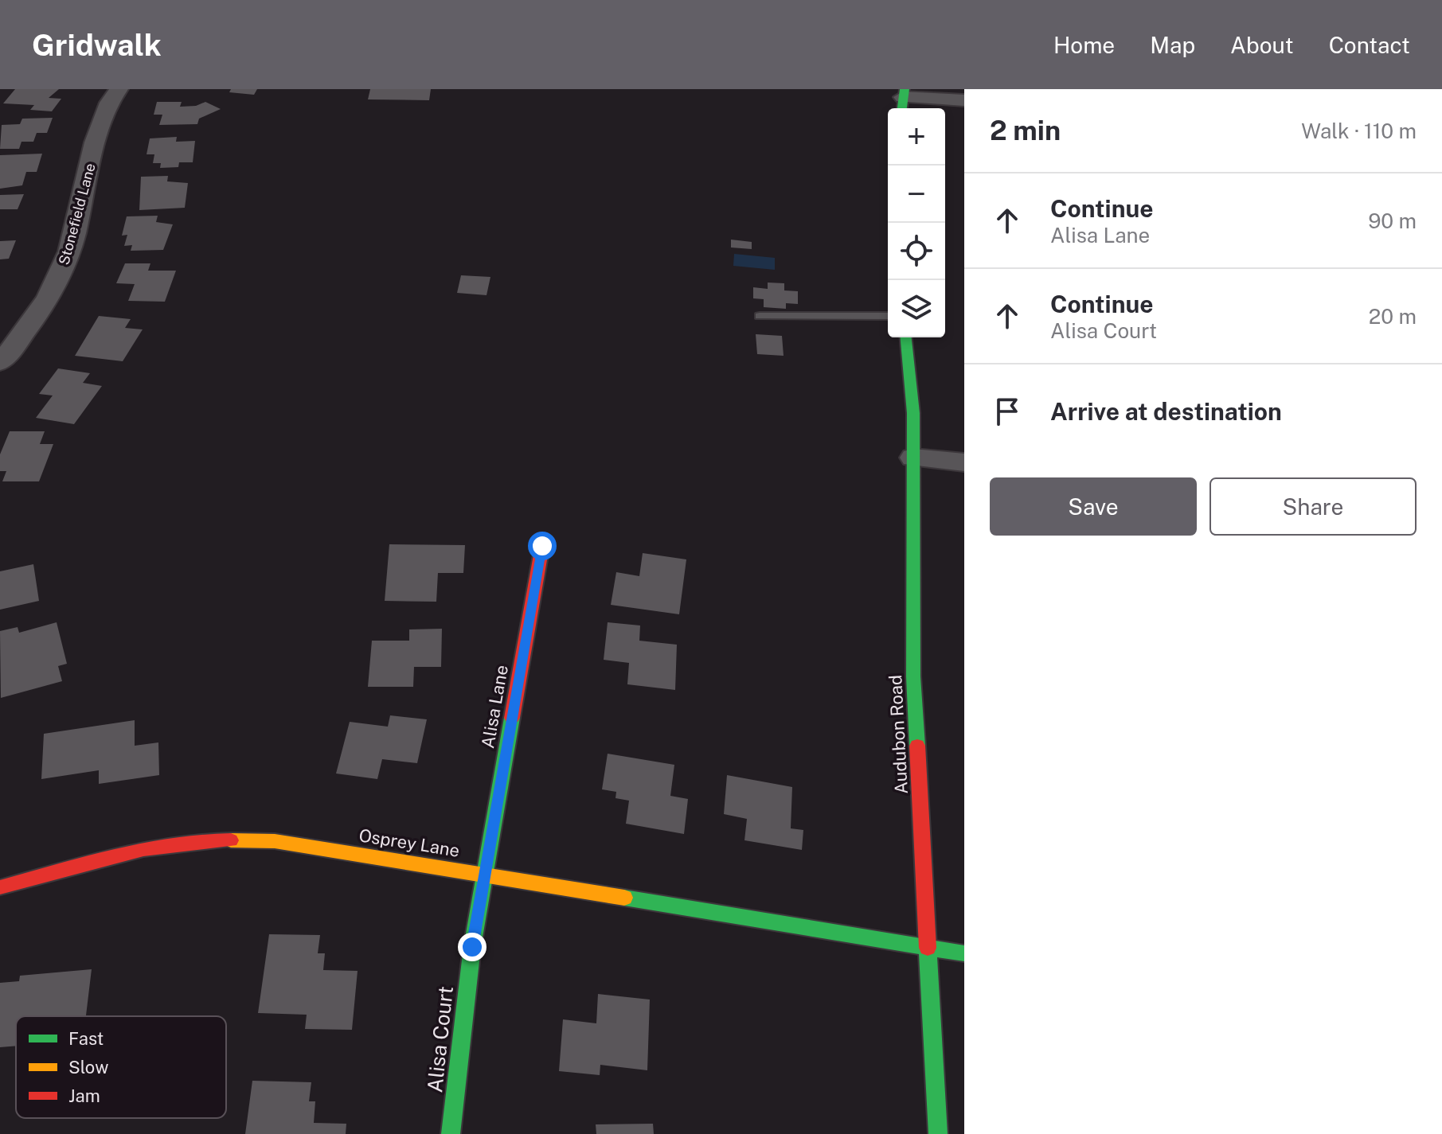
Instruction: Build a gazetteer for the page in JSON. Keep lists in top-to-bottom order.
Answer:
{
  "streets": {
    "street": [
      "Stonefield Lane",
      "Alisa Lane",
      "Audubon Road",
      "Osprey Lane",
      "Alisa Court"
    ]
  },
  "crossings": [
    ["Alisa Lane", "Osprey Lane"],
    ["Alisa Lane", "Alisa Court"],
    ["Audubon Road", "Osprey Lane"],
    ["Osprey Lane", "Alisa Court"]
  ],
  "legend": ["Fast", "Slow", "Jam"],
  "page": {
    "header": "Gridwalk",
    "nav": [
      "Home",
      "Map",
      "About",
      "Contact"
    ],
    "heading": ["2 min", "Walk · 110 m"],
    "map_buttons": ["+", "−"],
    "list": [
      ["Continue", "Alisa Lane", "90 m"],
      ["Continue", "Alisa Court", "20 m"],
      "Arrive at destination"
    ],
    "buttons": ["Save", "Share"]
  }
}
